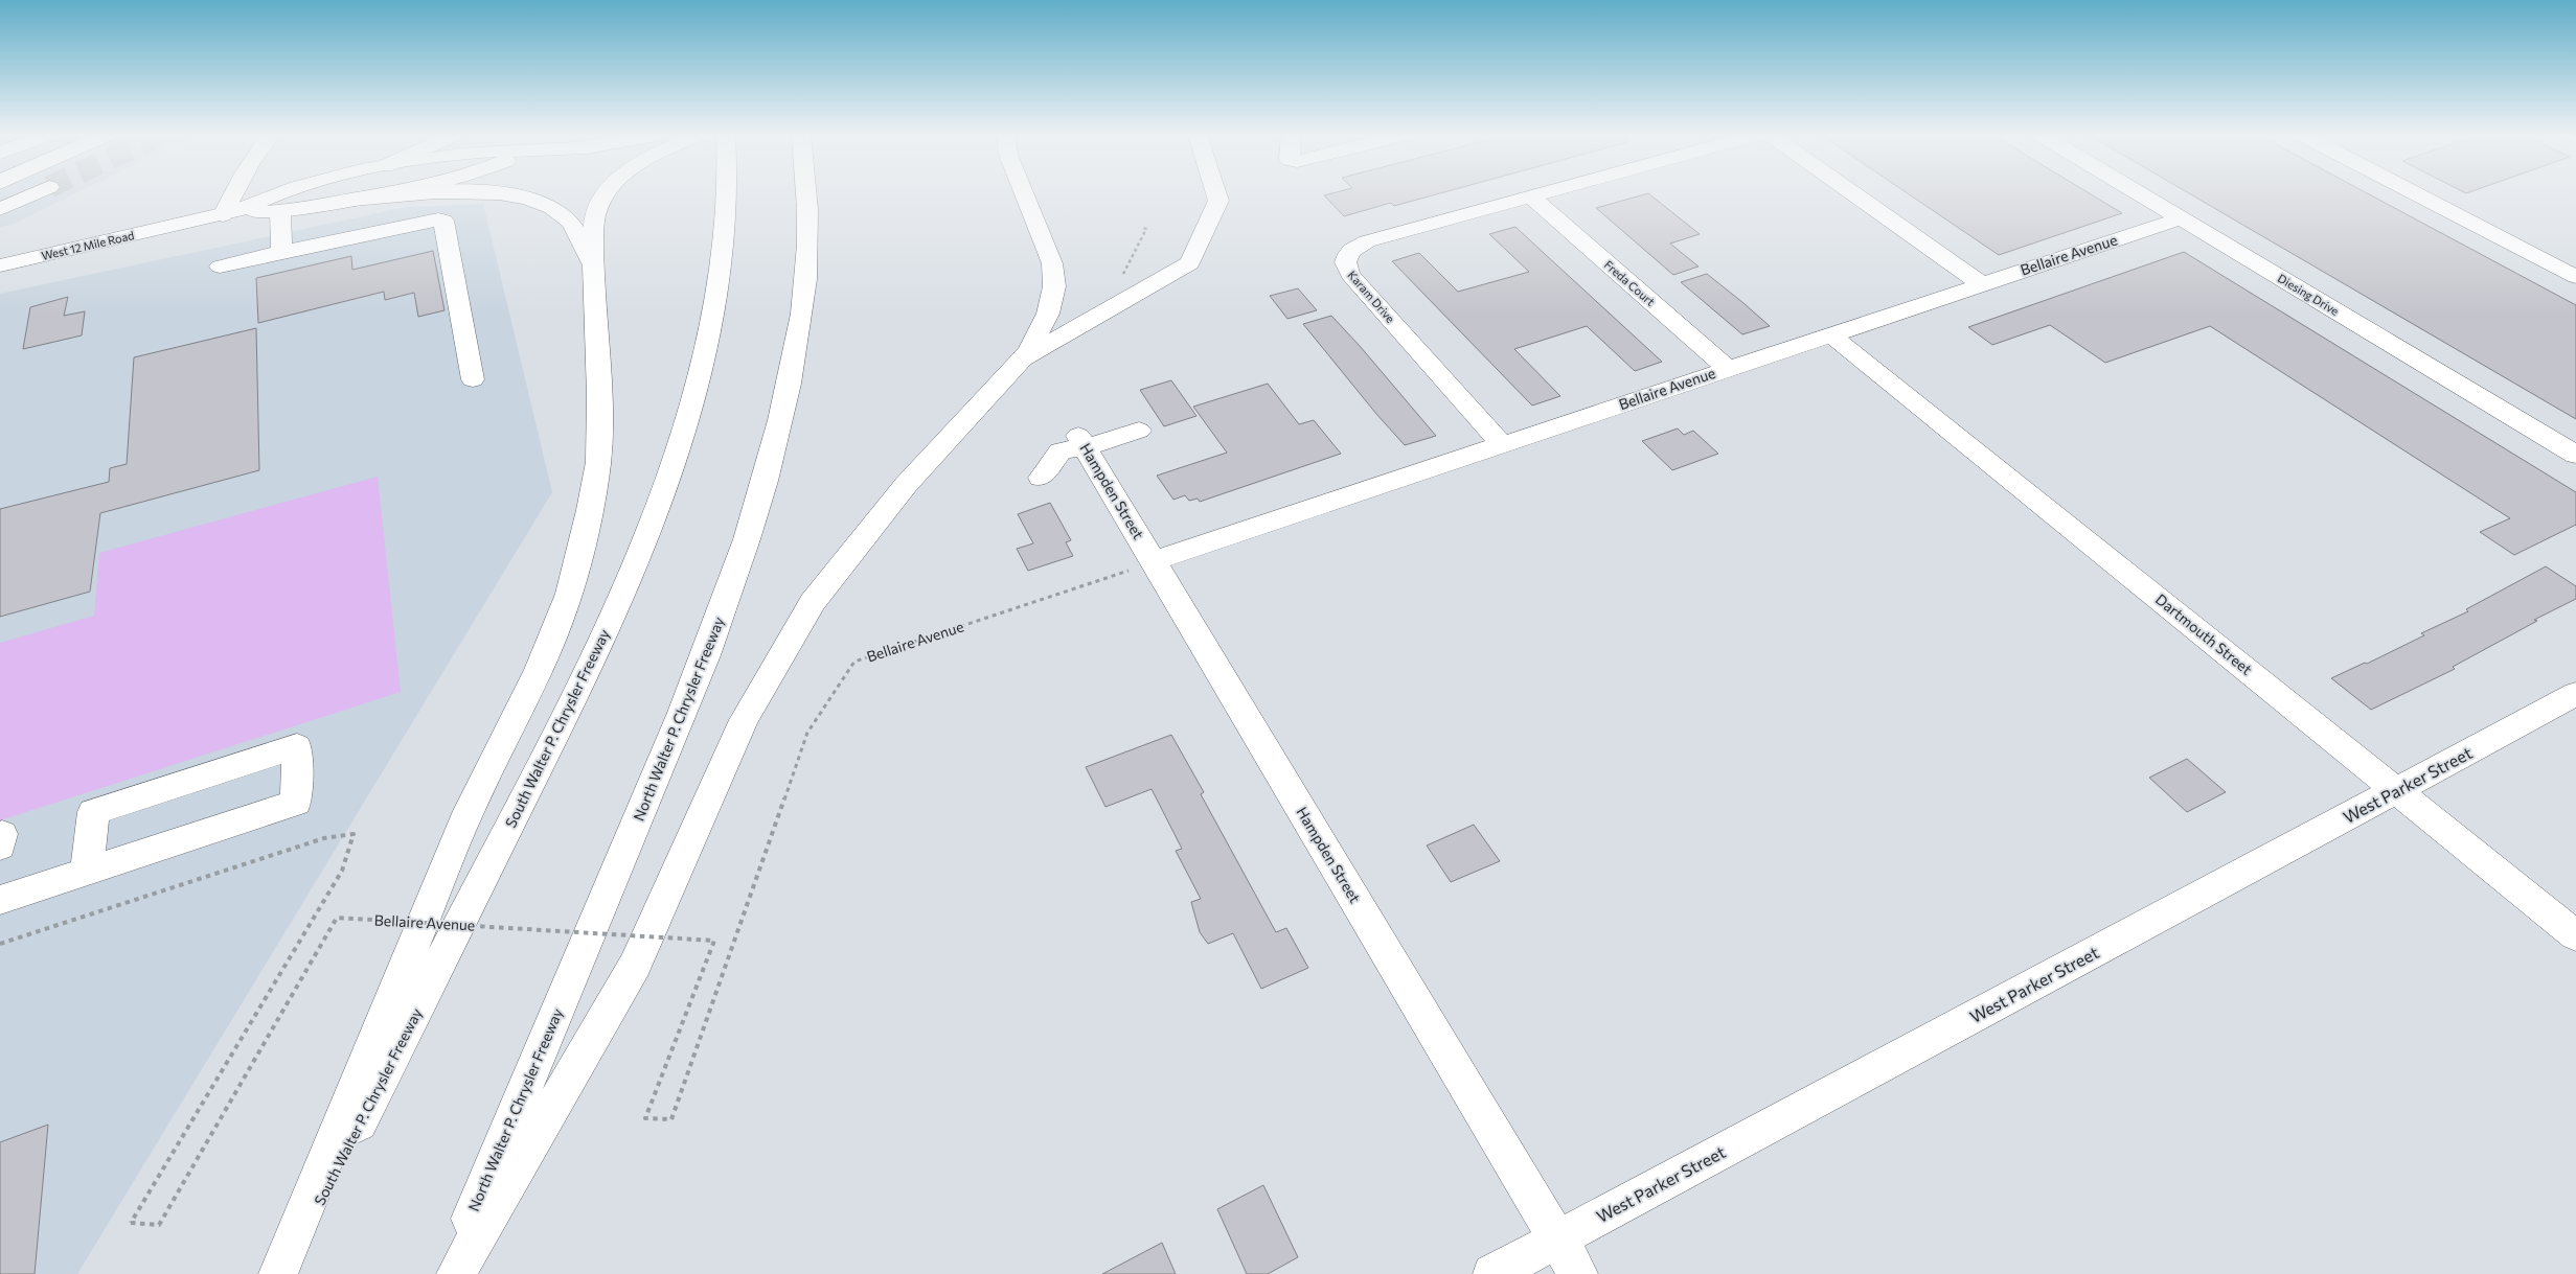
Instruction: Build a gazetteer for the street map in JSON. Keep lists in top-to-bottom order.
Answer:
{
  "streets": {
    "main road": [
      "West 12 Mile Road",
      "Bellaire Avenue",
      "Freda Court",
      "Diesing Drive",
      "Karam Drive",
      "Hampden Street",
      "Dartmouth Street",
      "North Walter P. Chrysler Freeway",
      "South Walter P. Chrysler Freeway",
      "West Parker Street"
    ]
  },
  "crossings": [
    ["Bellaire Avenue", "Freda Court"],
    ["Bellaire Avenue", "Diesing Drive"],
    ["Bellaire Avenue", "Karam Drive"],
    ["Bellaire Avenue", "Hampden Street"],
    ["Bellaire Avenue", "Dartmouth Street"],
    ["Freda Court", "Karam Drive"],
    ["Hampden Street", "West Parker Street"],
    ["Dartmouth Street", "West Parker Street"]
  ]
}
